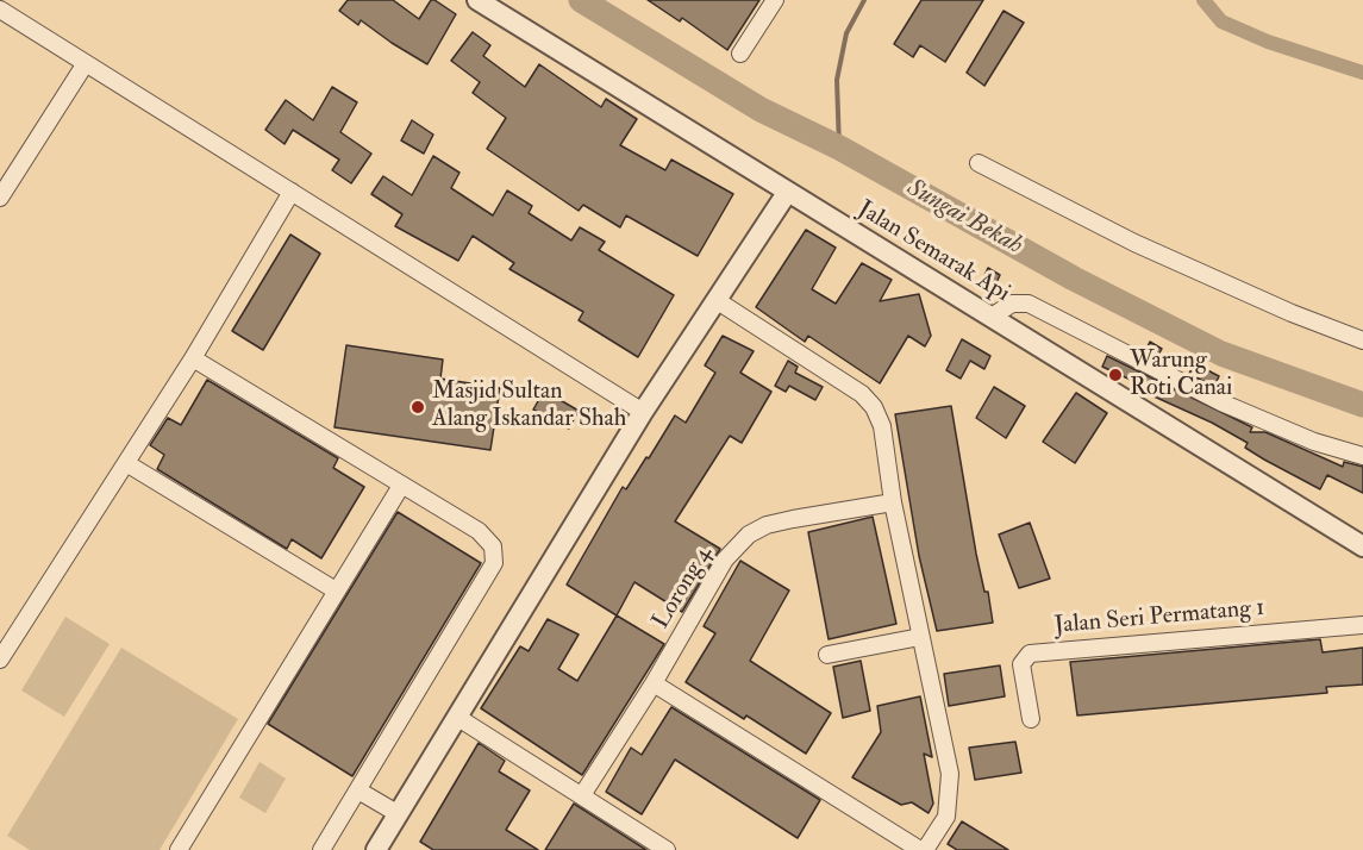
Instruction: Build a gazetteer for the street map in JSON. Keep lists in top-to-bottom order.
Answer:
{
  "streets": {
    "street": ["Jalan Semarak Api", "Lorong 4", "Jalan Seri Permatang 1"]
  },
  "water": ["Sungai Bekah"],
  "places": ["Warung Roti Canai", "Masjid Sultan Alang Iskandar Shah"]
}
